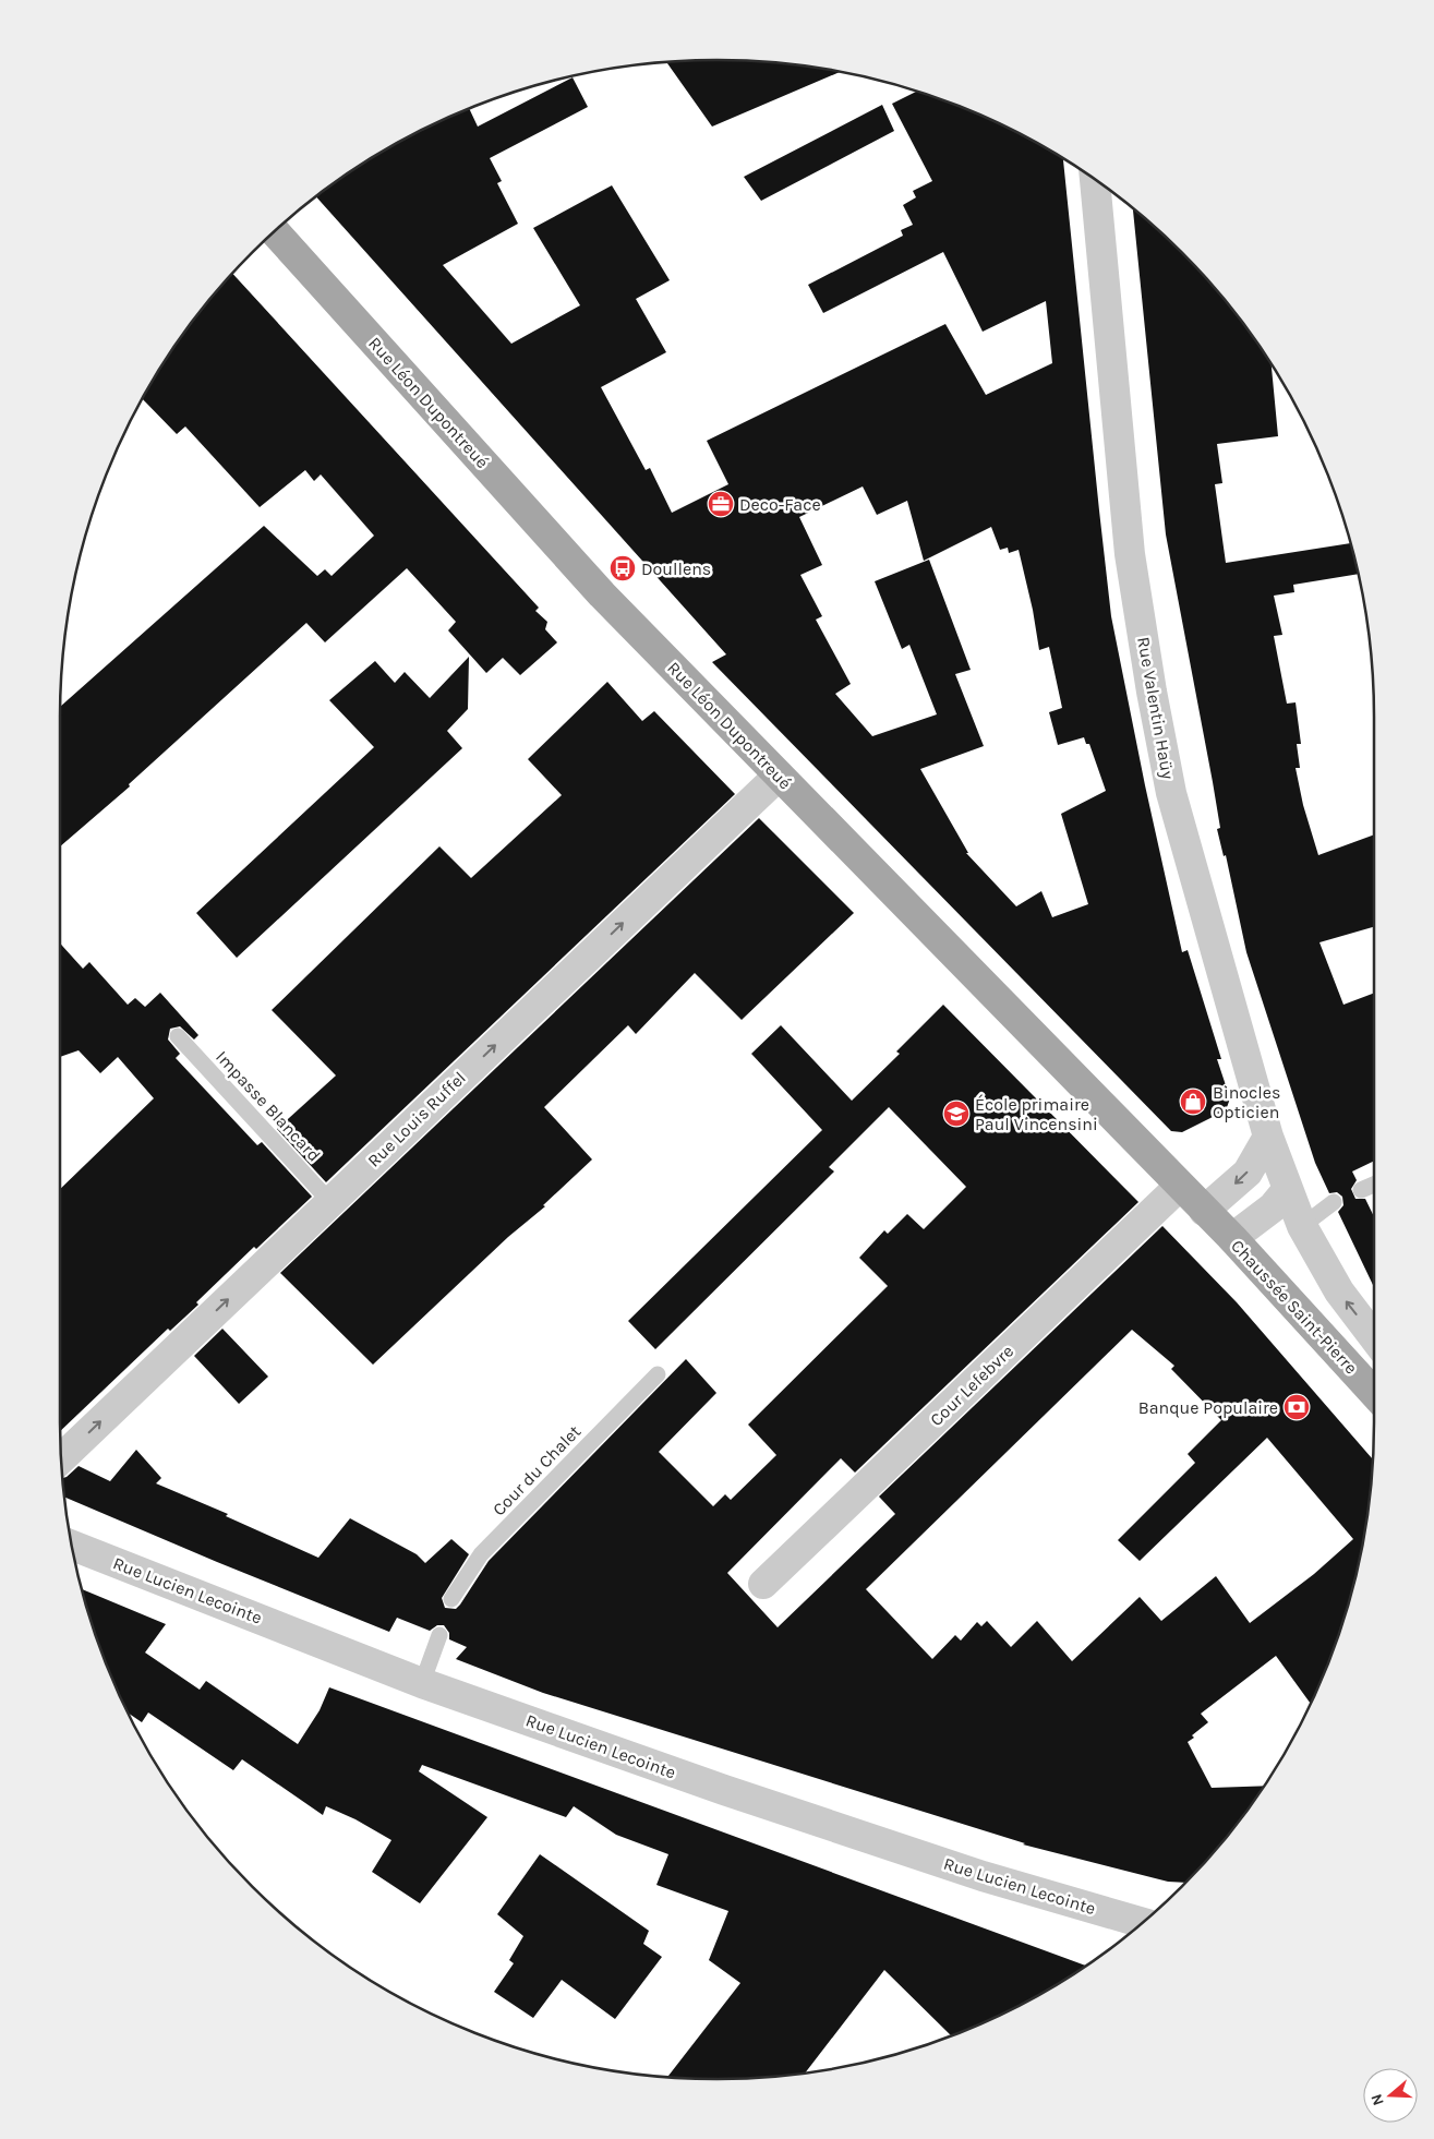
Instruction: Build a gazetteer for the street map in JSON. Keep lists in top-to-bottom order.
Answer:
{
  "streets": {
    "main road": ["Rue Léon Dupontreué", "Chaussée Saint-Pierre"],
    "street": [
      "Rue Valentin Haüy",
      "Rue Louis Ruffel",
      "Cour Lefebvre",
      "Rue Lucien Lecointe"
    ],
    "lane": ["Impasse Blancard", "Cour du Chalet"]
  },
  "crossings": [
    ["Rue Léon Dupontreué", "Rue Louis Ruffel"],
    ["Rue Léon Dupontreué", "Chaussée Saint-Pierre"],
    ["Rue Léon Dupontreué", "Cour Lefebvre"],
    ["Impasse Blancard", "Rue Louis Ruffel"]
  ],
  "one_way": ["Rue Louis Ruffel"],
  "places": {
    "office": ["Deco-Face"],
    "bus stop": ["Doullens"],
    "shop": ["Binocles Opticien"],
    "school or university": ["École primaire Paul Vincensini"],
    "bank": ["Banque Populaire"]
  },
  "north": "left"
}
